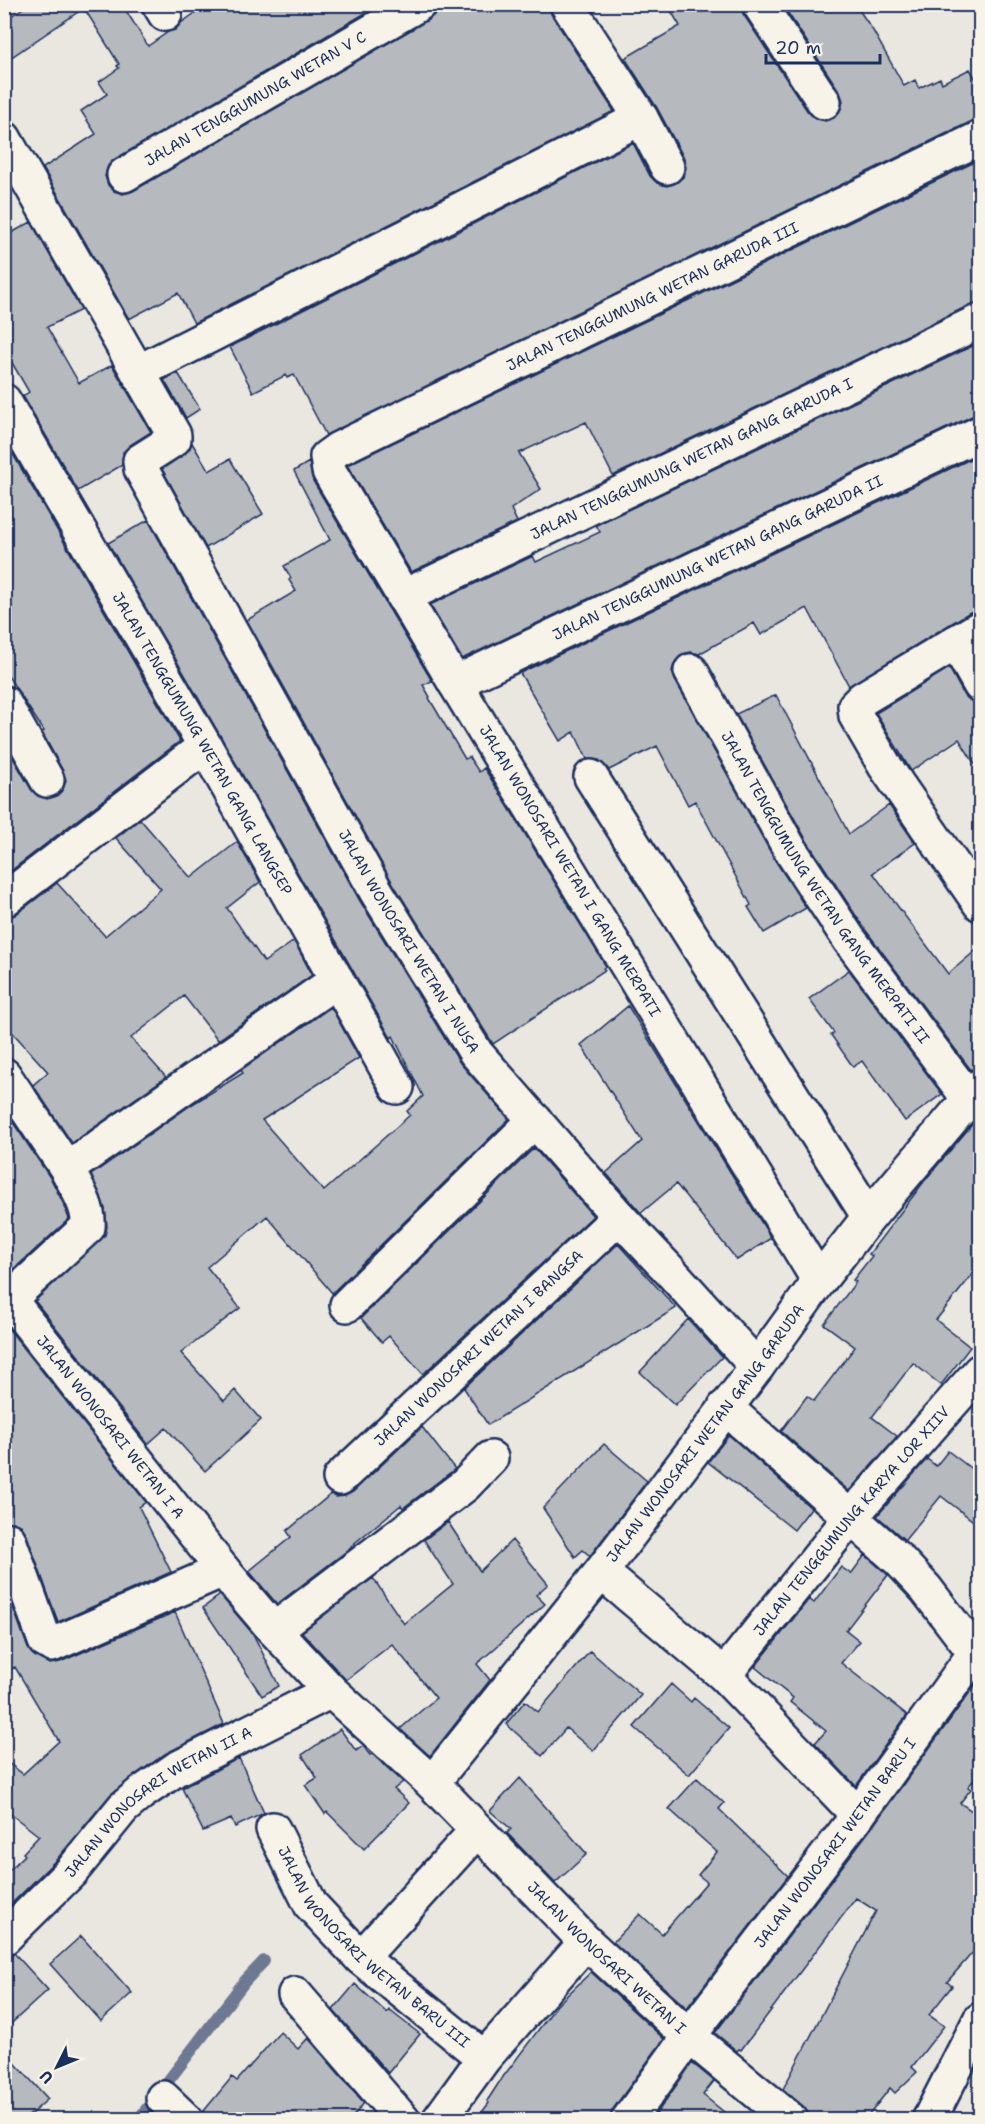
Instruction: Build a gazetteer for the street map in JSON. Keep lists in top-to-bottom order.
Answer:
{
  "streets": {
    "street": [
      "JALAN TENGGUMUNG WETAN V C",
      "JALAN TENGGUMUNG WETAN GARUDA III",
      "JALAN TENGGUMUNG WETAN GANG GARUDA I",
      "JALAN TENGGUMUNG WETAN GANG GARUDA II",
      "JALAN TENGGUMUNG WETAN GANG LANGSEP",
      "JALAN WONOSARI WETAN I GANG MERPATI",
      "JALAN TENGGUMUNG WETAN GANG MERPATI II",
      "JALAN WONOSARI WETAN I NUSA",
      "JALAN WONOSARI WETAN I BANGSA",
      "JALAN WONOSARI WETAN I A",
      "JALAN WONOSARI WETAN GANG GARUDA",
      "JALAN TENGGUMUNG KARYA LOR XIIV",
      "JALAN WONOSARI WETAN II A",
      "JALAN WONOSARI WETAN BARU I",
      "JALAN WONOSARI WETAN BARU III",
      "JALAN WONOSARI WETAN I"
    ]
  },
  "crossings": [
    ["JALAN TENGGUMUNG WETAN GARUDA III", "JALAN WONOSARI WETAN I GANG MERPATI"],
    ["JALAN TENGGUMUNG WETAN GANG GARUDA I", "JALAN WONOSARI WETAN I GANG MERPATI"],
    ["JALAN TENGGUMUNG WETAN GANG GARUDA II", "JALAN WONOSARI WETAN I GANG MERPATI"],
    ["JALAN WONOSARI WETAN I GANG MERPATI", "JALAN WONOSARI WETAN GANG GARUDA"],
    ["JALAN TENGGUMUNG WETAN GANG MERPATI II", "JALAN WONOSARI WETAN GANG GARUDA"],
    ["JALAN WONOSARI WETAN I NUSA", "JALAN WONOSARI WETAN I BANGSA"],
    ["JALAN WONOSARI WETAN I NUSA", "JALAN WONOSARI WETAN GANG GARUDA"],
    ["JALAN WONOSARI WETAN I A", "JALAN WONOSARI WETAN GANG GARUDA"],
    ["JALAN WONOSARI WETAN I A", "JALAN WONOSARI WETAN II A"],
    ["JALAN WONOSARI WETAN I A", "JALAN WONOSARI WETAN I"],
    ["JALAN WONOSARI WETAN GANG GARUDA", "JALAN WONOSARI WETAN I"],
    ["JALAN WONOSARI WETAN BARU I", "JALAN WONOSARI WETAN I"]
  ],
  "scale_bar": "20 m",
  "north": "bottom left"
}
